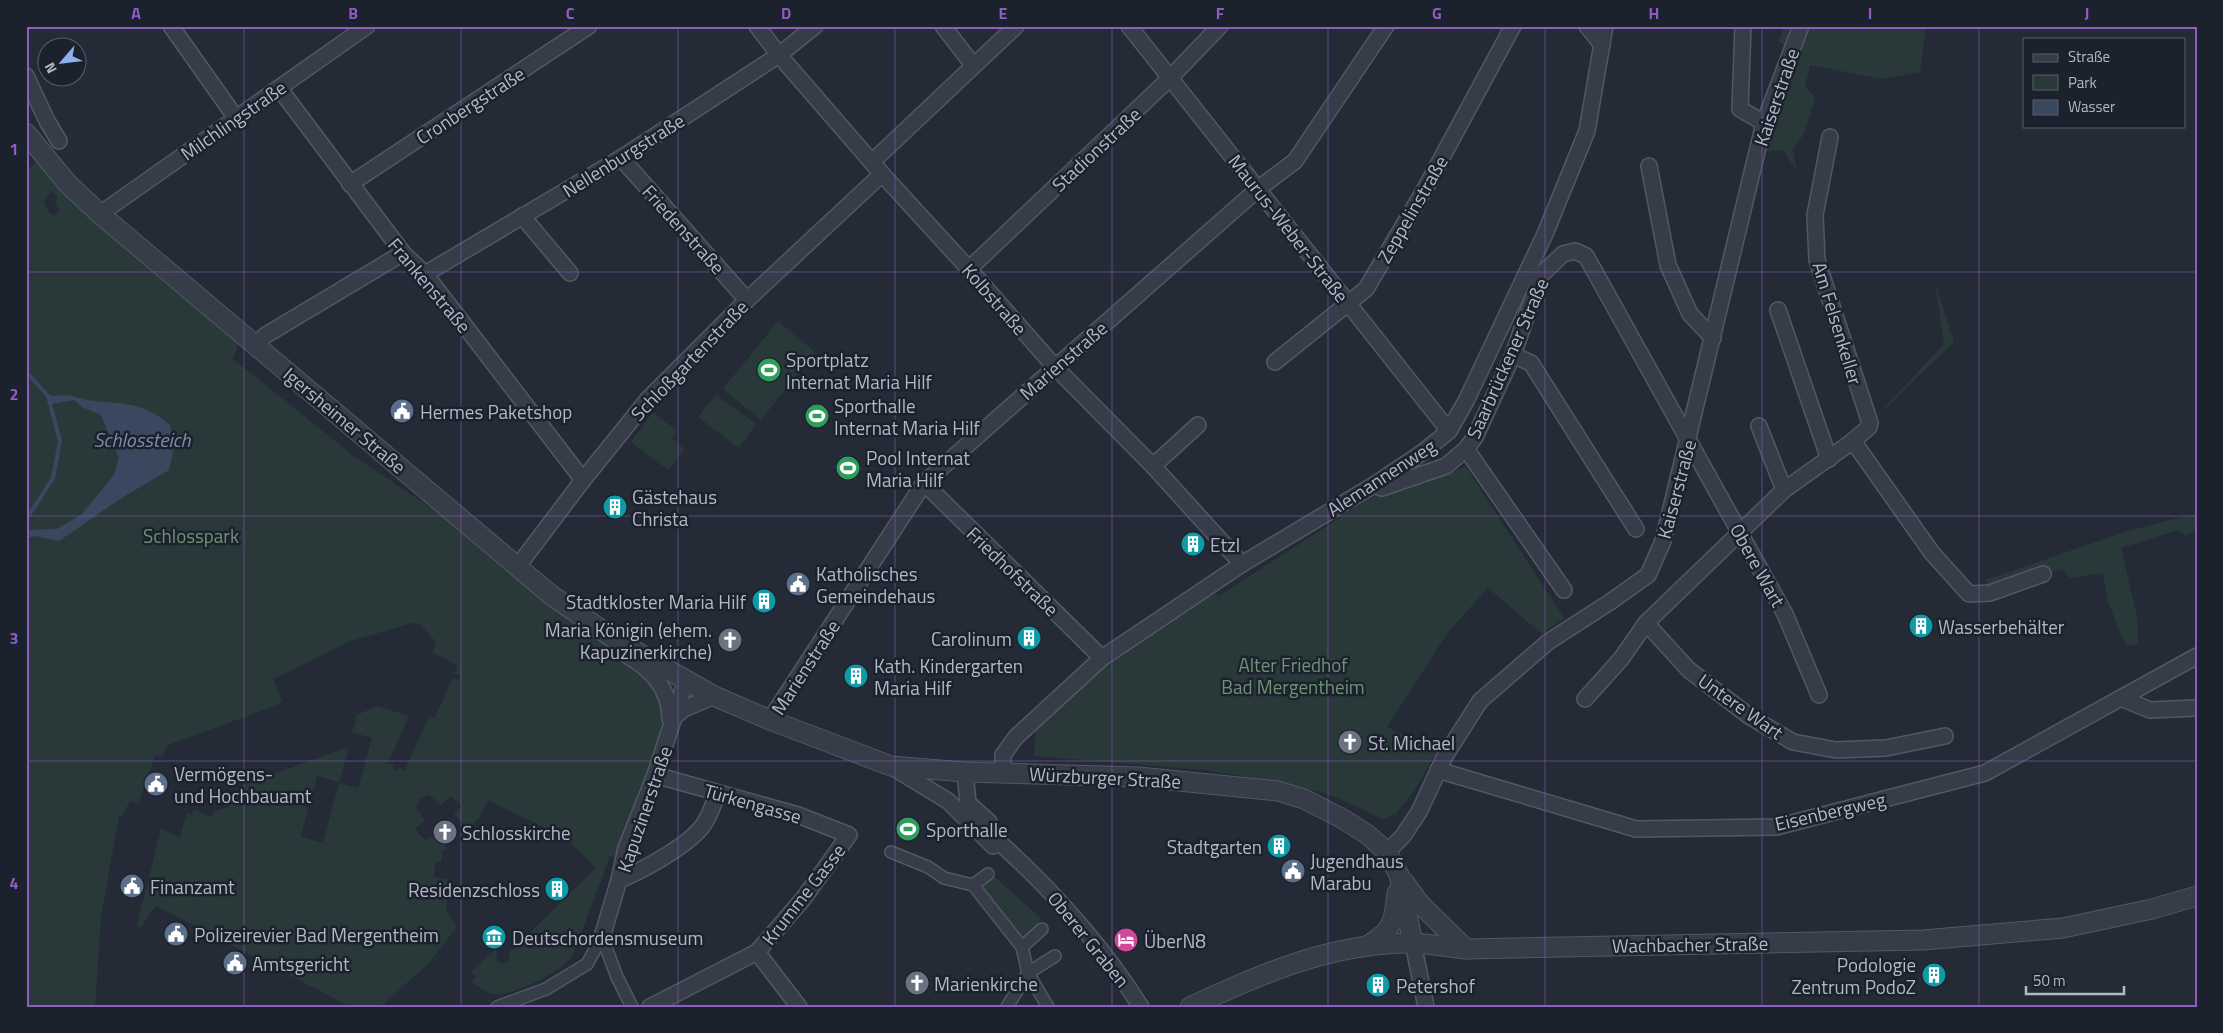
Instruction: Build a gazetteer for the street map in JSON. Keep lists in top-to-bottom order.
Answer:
{
  "streets": {
    "street": [
      "Kaiserstraße",
      "Cronbergstraße",
      "Milchlingstraße",
      "Stadionstraße",
      "Nellenburgstraße",
      "Zeppelinstraße",
      "Maurus-Weber-Straße",
      "Friedenstraße",
      "Frankenstraße",
      "Kolbstraße",
      "Am Felsenkeller",
      "Saarbrückener Straße",
      "Schloßgartenstraße",
      "Marienstraße",
      "Igersheimer Straße",
      "Alemannenweg",
      "Obere Wart",
      "Friedhofstraße",
      "Untere Wart",
      "Würzburger Straße",
      "Türkengasse",
      "Kapuzinerstraße",
      "Eisenbergweg",
      "Krumme Gasse",
      "Oberer Graben",
      "Wachbacher Straße"
    ]
  },
  "crossings": [
    ["Kaiserstraße", "Saarbrückener Straße"],
    ["Kaiserstraße", "Obere Wart"],
    ["Kaiserstraße", "Würzburger Straße"],
    ["Kaiserstraße", "Eisenbergweg"],
    ["Cronbergstraße", "Frankenstraße"],
    ["Milchlingstraße", "Frankenstraße"],
    ["Milchlingstraße", "Igersheimer Straße"],
    ["Stadionstraße", "Maurus-Weber-Straße"],
    ["Stadionstraße", "Kolbstraße"],
    ["Nellenburgstraße", "Friedenstraße"],
    ["Nellenburgstraße", "Frankenstraße"],
    ["Nellenburgstraße", "Kolbstraße"],
    ["Zeppelinstraße", "Maurus-Weber-Straße"],
    ["Maurus-Weber-Straße", "Marienstraße"],
    ["Maurus-Weber-Straße", "Alemannenweg"],
    ["Friedenstraße", "Schloßgartenstraße"],
    ["Frankenstraße", "Schloßgartenstraße"],
    ["Kolbstraße", "Schloßgartenstraße"],
    ["Kolbstraße", "Marienstraße"],
    ["Kolbstraße", "Alemannenweg"],
    ["Am Felsenkeller", "Obere Wart"],
    ["Saarbrückener Straße", "Alemannenweg"],
    ["Saarbrückener Straße", "Obere Wart"],
    ["Schloßgartenstraße", "Igersheimer Straße"],
    ["Marienstraße", "Friedhofstraße"],
    ["Marienstraße", "Würzburger Straße"],
    ["Igersheimer Straße", "Würzburger Straße"],
    ["Igersheimer Straße", "Kapuzinerstraße"],
    ["Alemannenweg", "Friedhofstraße"],
    ["Alemannenweg", "Würzburger Straße"],
    ["Würzburger Straße", "Kapuzinerstraße"],
    ["Würzburger Straße", "Oberer Graben"],
    ["Würzburger Straße", "Wachbacher Straße"],
    ["Türkengasse", "Kapuzinerstraße"],
    ["Türkengasse", "Krumme Gasse"]
  ],
  "water": ["Schlossteich"],
  "parks": ["Schlosspark", "Alter Friedhof Bad Mergentheim"],
  "places": {
    "sports": [
      "Sportplatz Internat Maria Hilf",
      "Sporthalle Internat Maria Hilf",
      "Pool Internat Maria Hilf",
      "Sporthalle"
    ],
    "public building": [
      "Hermes Paketshop",
      "Katholisches Gemeindehaus",
      "Vermögens- und Hochbauamt",
      "Jugendhaus Marabu",
      "Finanzamt",
      "Polizeirevier Bad Mergentheim",
      "Amtsgericht"
    ],
    "building": [
      "Gästehaus Christa",
      "Etzl",
      "Stadtkloster Maria Hilf",
      "Wasserbehälter",
      "Carolinum",
      "Kath. Kindergarten Maria Hilf",
      "Stadtgarten",
      "Residenzschloss",
      "Podologie Zentrum PodoZ",
      "Petershof"
    ],
    "church": [
      "Maria Königin (ehem. Kapuzinerkirche)",
      "St. Michael",
      "Schlosskirche",
      "Marienkirche"
    ],
    "museum": ["Deutschordensmuseum"],
    "hotel": ["ÜberN8"]
  },
  "legend": ["Straße", "Park", "Wasser"],
  "scale_bar": "50 m",
  "north": "bottom left",
  "grid": {
    "columns": [
      "A",
      "B",
      "C",
      "D",
      "E",
      "F",
      "G",
      "H",
      "I",
      "J"
    ],
    "rows": [
      "1",
      "2",
      "3",
      "4"
    ]
  }
}
